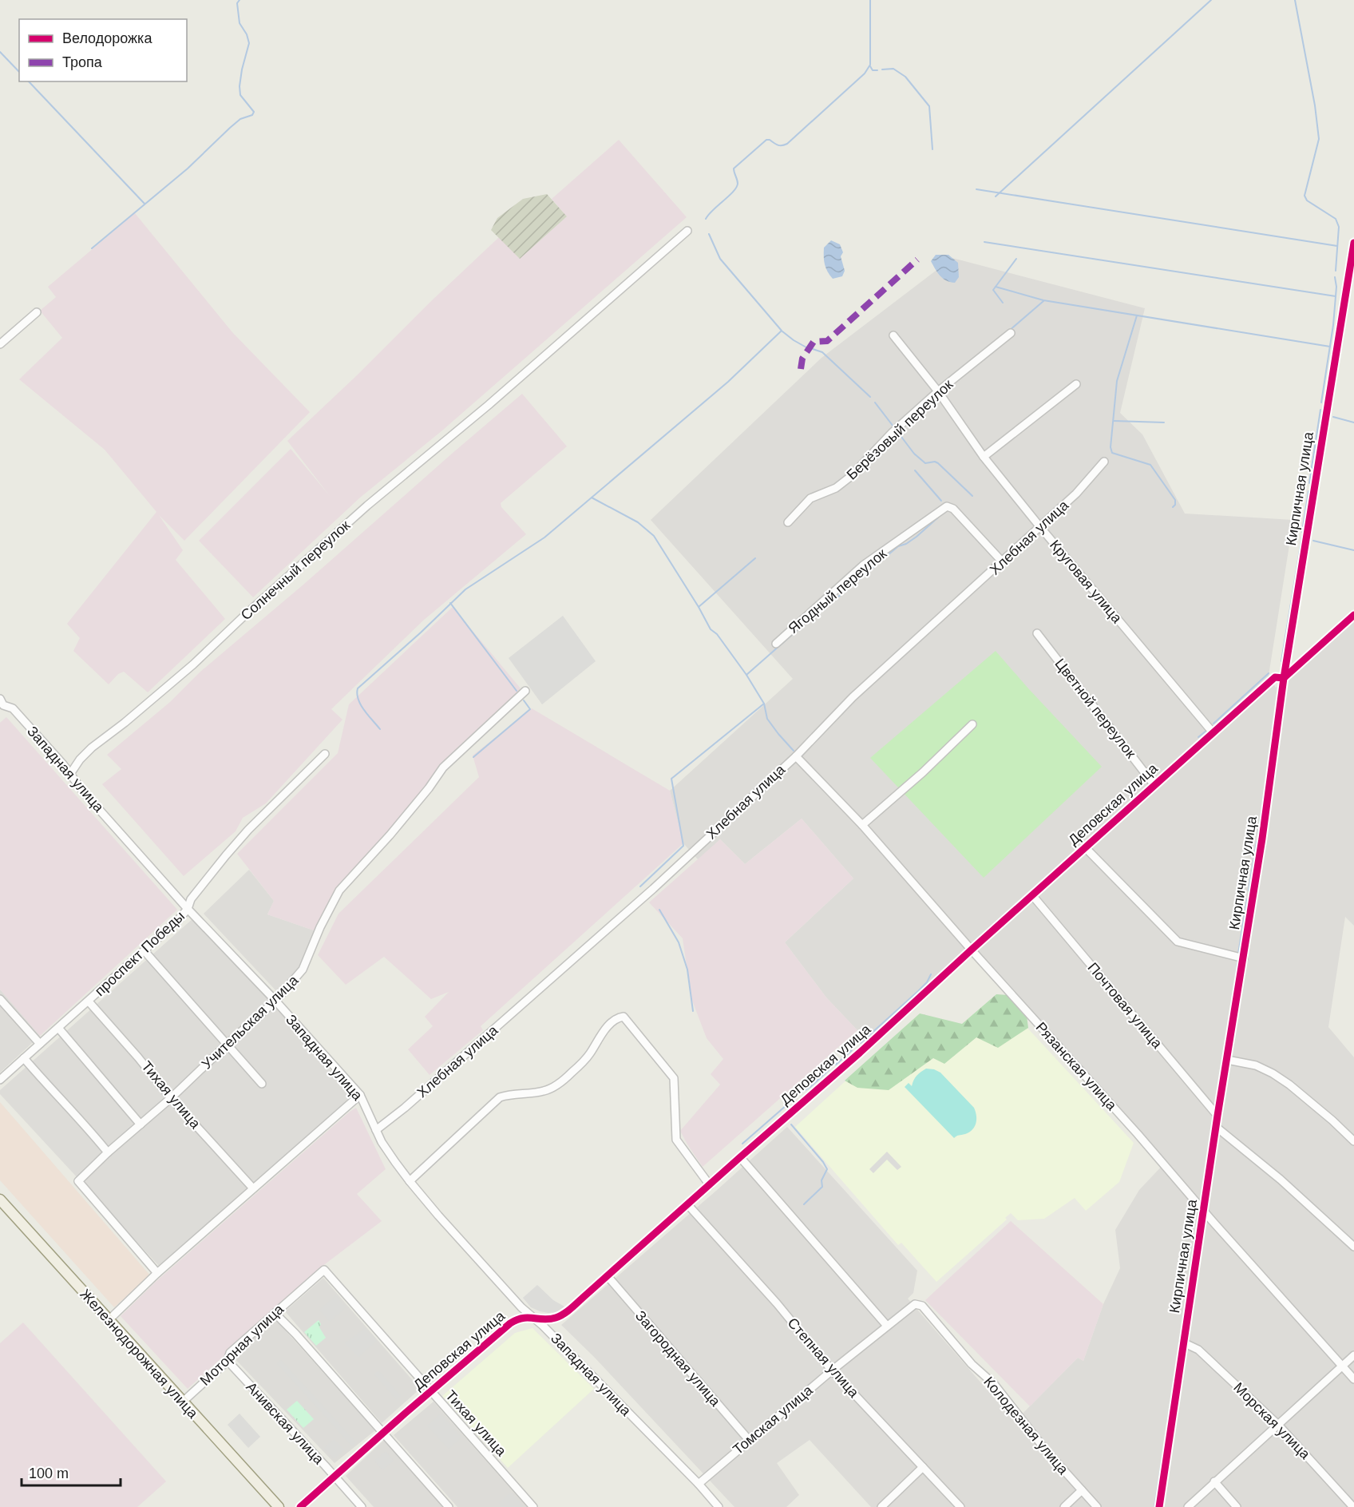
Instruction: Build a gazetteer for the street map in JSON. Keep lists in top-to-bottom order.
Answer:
{
  "streets": {
    "main road": ["Железнодорожная улица"],
    "street": [
      "Берёзовый переулок",
      "Кирпичная улица",
      "Хлебная улица",
      "Солнечный переулок",
      "Круговая улица",
      "Ягодный переулок",
      "Цветной переулок",
      "Западная улица",
      "Деповская улица",
      "проспект Победы",
      "Почтовая улица",
      "Учительская улица",
      "Рязанская улица",
      "Тихая улица",
      "Моторная улица",
      "Степная улица",
      "Загородная улица",
      "Томская улица",
      "Морская улица",
      "Анивская улица",
      "Колодезная улица"
    ]
  },
  "crossings": [
    ["Берёзовый переулок", "Круговая улица"],
    ["Кирпичная улица", "Деповская улица"],
    ["Кирпичная улица", "Почтовая улица"],
    ["Кирпичная улица", "Рязанская улица"],
    ["Кирпичная улица", "Морская улица"],
    ["Хлебная улица", "Круговая улица"],
    ["Хлебная улица", "Ягодный переулок"],
    ["Хлебная улица", "Западная улица"],
    ["Хлебная улица", "Рязанская улица"],
    ["Солнечный переулок", "Западная улица"],
    ["Круговая улица", "Деповская улица"],
    ["Цветной переулок", "Деповская улица"],
    ["Западная улица", "Деповская улица"],
    ["Западная улица", "проспект Победы"],
    ["Западная улица", "Учительская улица"],
    ["Западная улица", "Томская улица"],
    ["Деповская улица", "Почтовая улица"],
    ["Деповская улица", "Рязанская улица"],
    ["Деповская улица", "Тихая улица"],
    ["Деповская улица", "Степная улица"],
    ["Деповская улица", "Загородная улица"],
    ["Деповская улица", "Анивская улица"],
    ["проспект Победы", "Тихая улица"],
    ["Учительская улица", "Тихая улица"],
    ["Тихая улица", "Моторная улица"],
    ["Моторная улица", "Железнодорожная улица"],
    ["Моторная улица", "Анивская улица"],
    ["Степная улица", "Томская улица"],
    ["Загородная улица", "Томская улица"],
    ["Томская улица", "Колодезная улица"]
  ],
  "legend": ["Велодорожка", "Тропа"],
  "scale_bar": "100 m"
}
